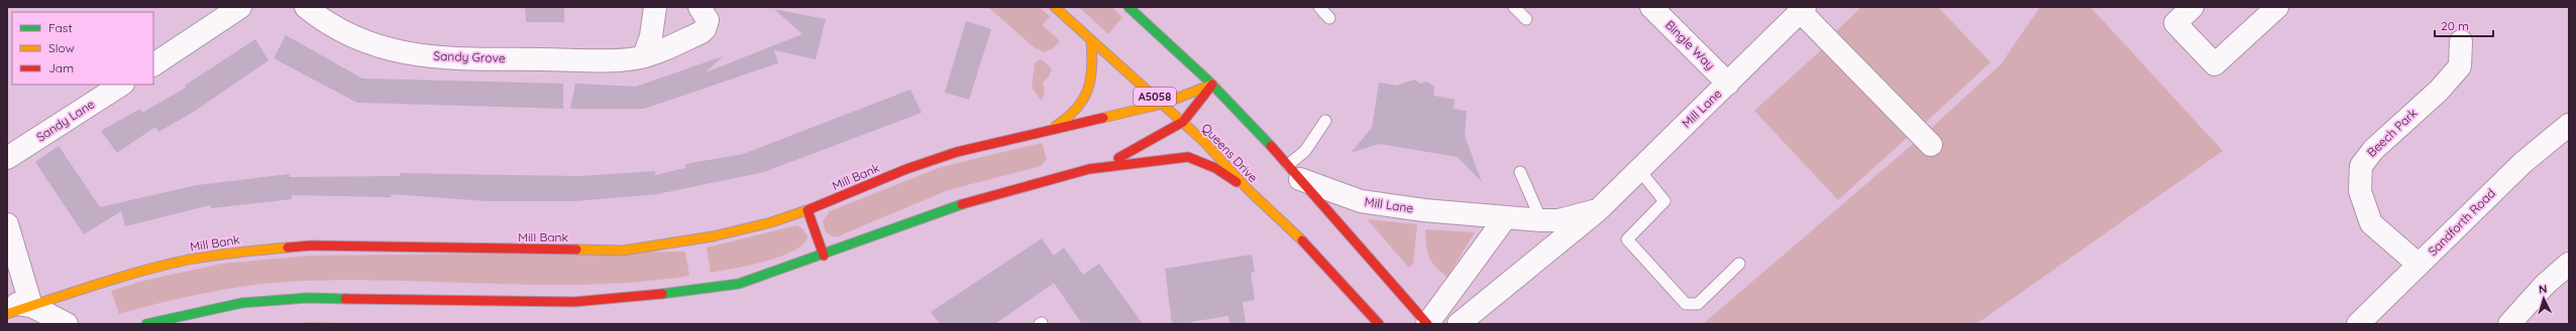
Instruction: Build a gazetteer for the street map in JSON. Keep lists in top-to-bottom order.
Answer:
{
  "streets": {
    "main road": ["A5058", "Queens Drive", "Mill Bank"],
    "street": [
      "Bingle Way",
      "Sandy Grove",
      "Mill Lane",
      "Sandy Lane",
      "Beech Park",
      "Sandforth Road"
    ]
  },
  "crossings": [
    ["Bingle Way", "Mill Lane"],
    ["Beech Park", "Sandforth Road"],
    ["Queens Drive", "Mill Bank"]
  ],
  "legend": ["Fast", "Slow", "Jam"],
  "scale_bar": "20 m",
  "north": "top"
}
